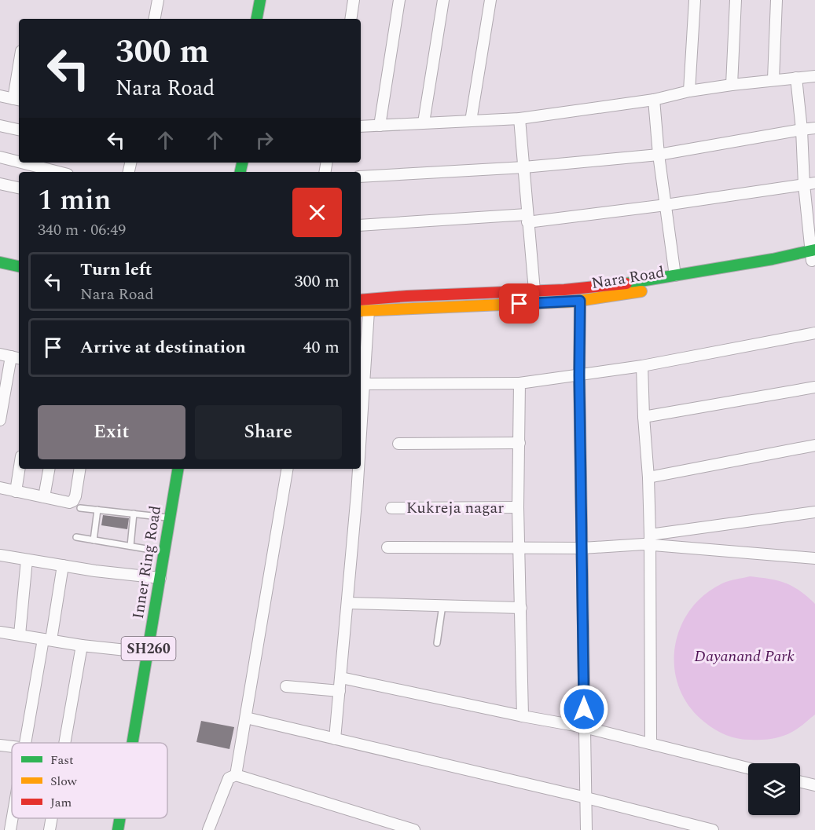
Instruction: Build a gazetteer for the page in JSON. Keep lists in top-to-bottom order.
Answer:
{
  "streets": {
    "main road": ["Nara Road", "Inner Ring Road", "SH260"],
    "street": ["Kukreja nagar"]
  },
  "parks": ["Dayanand Park"],
  "legend": ["Fast", "Slow", "Jam"],
  "page": {
    "turn": ["300 m", "Nara Road"],
    "heading": ["1 min", "340 m · 06:49"],
    "list": [
      {
        "name": "Turn left",
        "note": "Nara Road",
        "value": "300 m"
      },
      {
        "name": "Arrive at destination",
        "value": "40 m"
      }
    ],
    "buttons": ["Exit", "Share"]
  }
}
